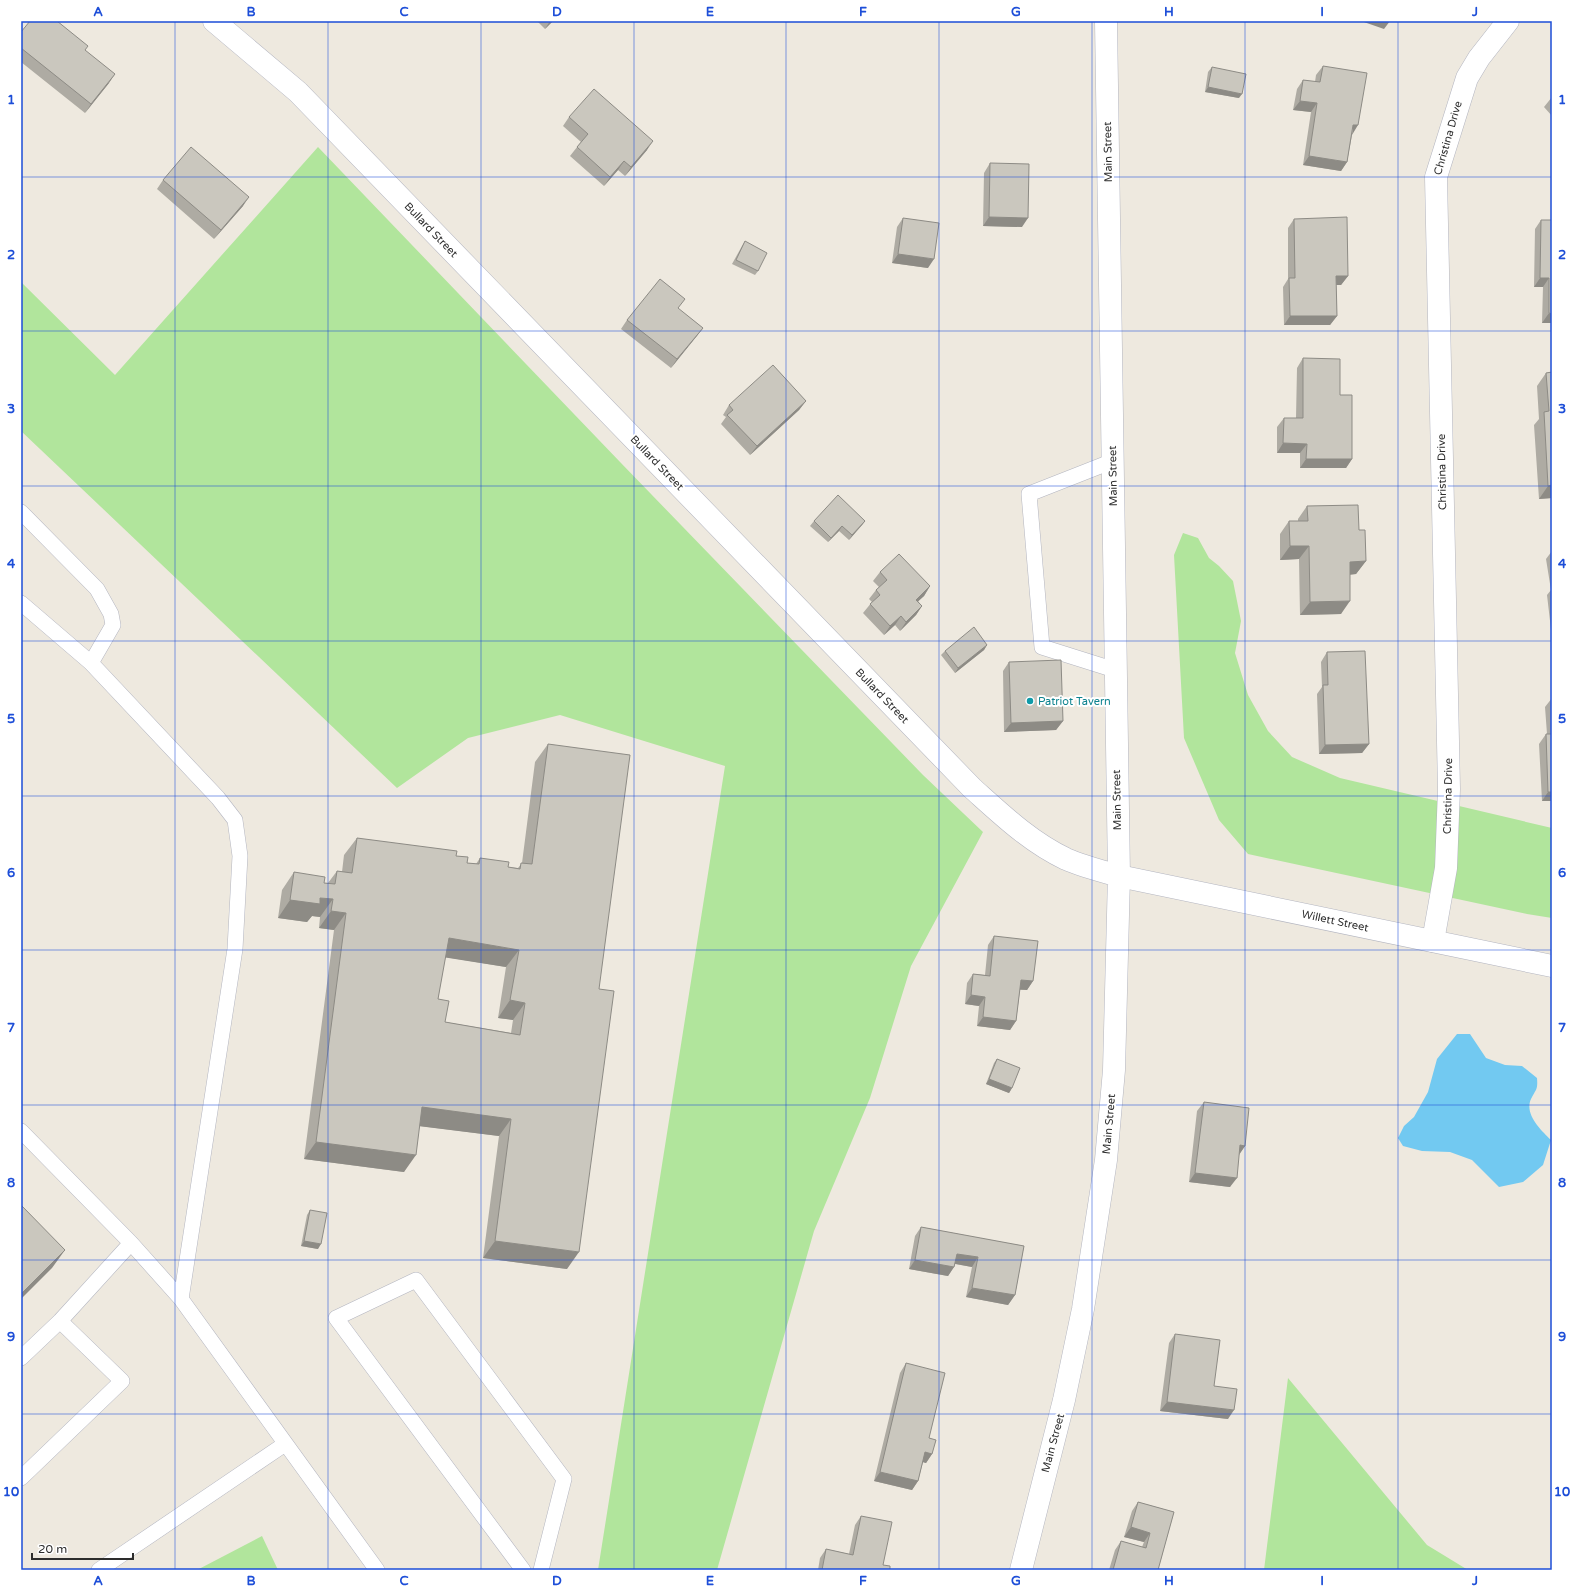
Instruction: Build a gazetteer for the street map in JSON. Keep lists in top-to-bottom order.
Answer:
{
  "streets": {
    "main road": [
      "Christina Drive",
      "Main Street",
      "Bullard Street",
      "Willett Street"
    ]
  },
  "crossings": [
    ["Christina Drive", "Willett Street"],
    ["Main Street", "Bullard Street"],
    ["Main Street", "Willett Street"],
    ["Bullard Street", "Willett Street"]
  ],
  "places": ["Patriot Tavern"],
  "scale_bar": "20 m",
  "grid": {
    "columns": [
      "A",
      "B",
      "C",
      "D",
      "E",
      "F",
      "G",
      "H",
      "I",
      "J"
    ],
    "rows": [
      "1",
      "2",
      "3",
      "4",
      "5",
      "6",
      "7",
      "8",
      "9",
      "10"
    ]
  }
}
